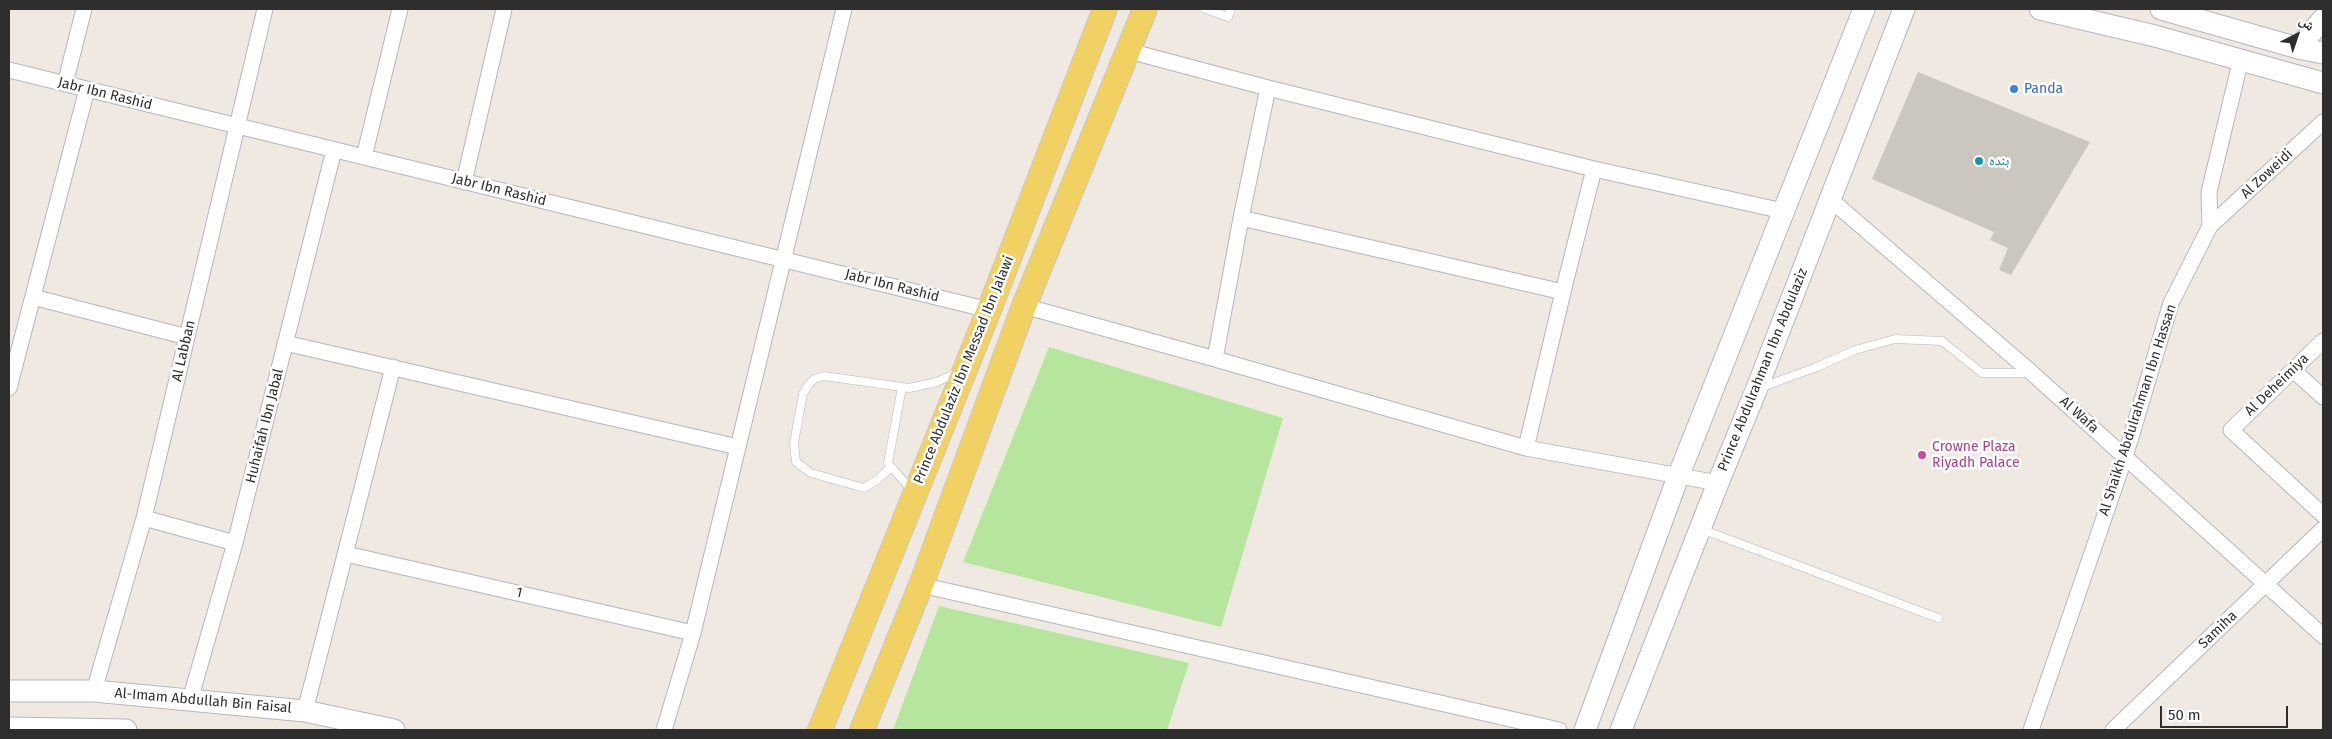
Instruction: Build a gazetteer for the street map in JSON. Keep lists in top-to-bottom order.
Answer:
{
  "streets": {
    "main road": ["Prince Abdulaziz Ibn Messad Ibn Jalawi"],
    "street": [
      "Jabr Ibn Rashid",
      "Al Zoweidi",
      "Al Labban",
      "Prince Abdulrahman Ibn Abdulaziz",
      "Al Deheimiya",
      "Al Shaikh Abdulrahman Ibn Hassan",
      "Al Wafa",
      "Huhaifah Ibn Jabal",
      "1",
      "Samiha",
      "Al-Imam Abdullah Bin Faisal"
    ]
  },
  "crossings": [
    ["Jabr Ibn Rashid", "Al Labban"],
    ["Jabr Ibn Rashid", "Prince Abdulaziz Ibn Messad Ibn Jalawi"],
    ["Jabr Ibn Rashid", "Huhaifah Ibn Jabal"],
    ["Al Zoweidi", "Al Shaikh Abdulrahman Ibn Hassan"],
    ["Al Labban", "Al-Imam Abdullah Bin Faisal"],
    ["Prince Abdulrahman Ibn Abdulaziz", "Al Wafa"],
    ["Al Shaikh Abdulrahman Ibn Hassan", "Al Wafa"],
    ["Al Wafa", "Samiha"],
    ["Huhaifah Ibn Jabal", "Al-Imam Abdullah Bin Faisal"]
  ],
  "places": ["Panda", "بنده", "Crowne Plaza Riyadh Palace"],
  "scale_bar": "50 m",
  "north": "top right"
}
